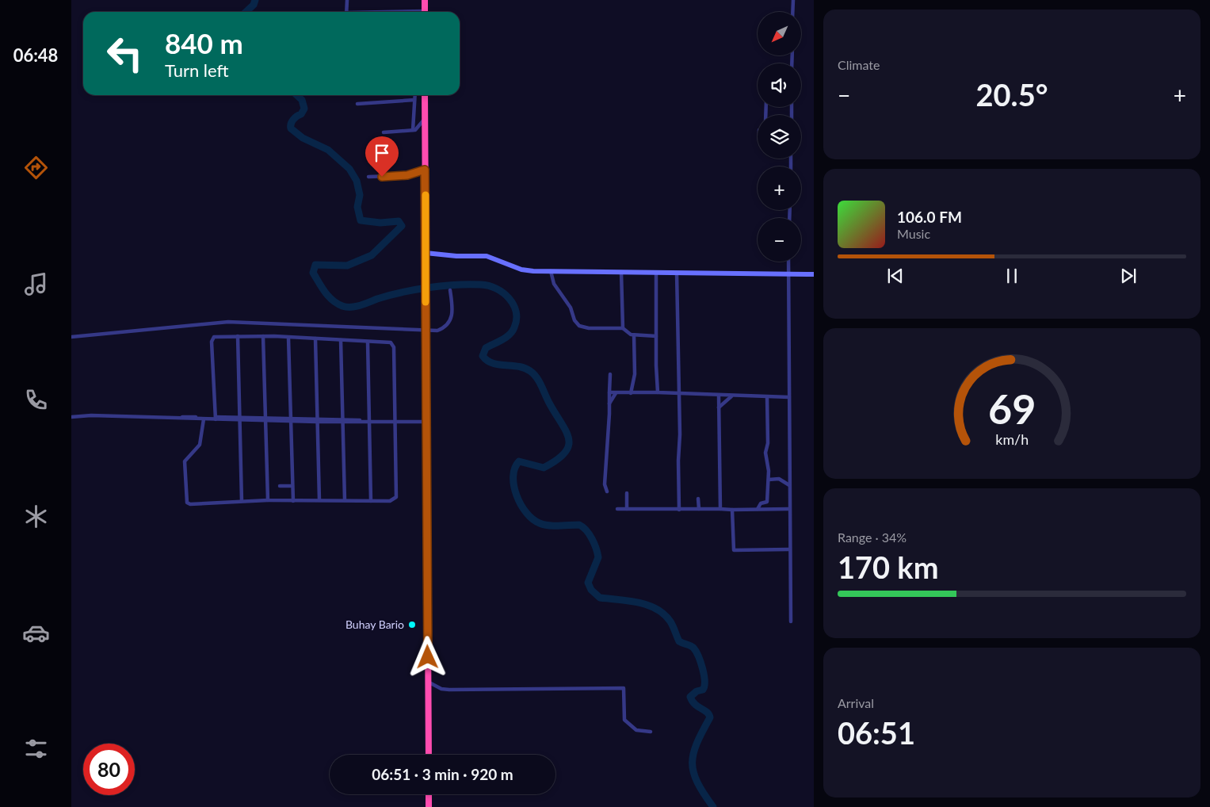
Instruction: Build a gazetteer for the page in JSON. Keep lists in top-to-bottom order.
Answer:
{
  "places": ["Buhay Bario"],
  "north": "bottom left",
  "page": {
    "tabs": "06:48",
    "tile": [
      "Climate",
      ["Range · 34%", "170 km"],
      ["Arrival", "06:51"]
    ],
    "map_buttons": ["+", "−"],
    "turn": ["840 m", "Turn left"],
    "heat": ["−", "20.5°", "+"],
    "song": ["106.0 FM", "Music"],
    "limit": "80",
    "trip": "06:51 · 3 min · 920 m",
    "gauge": ["69", "km/h"]
  }
}
